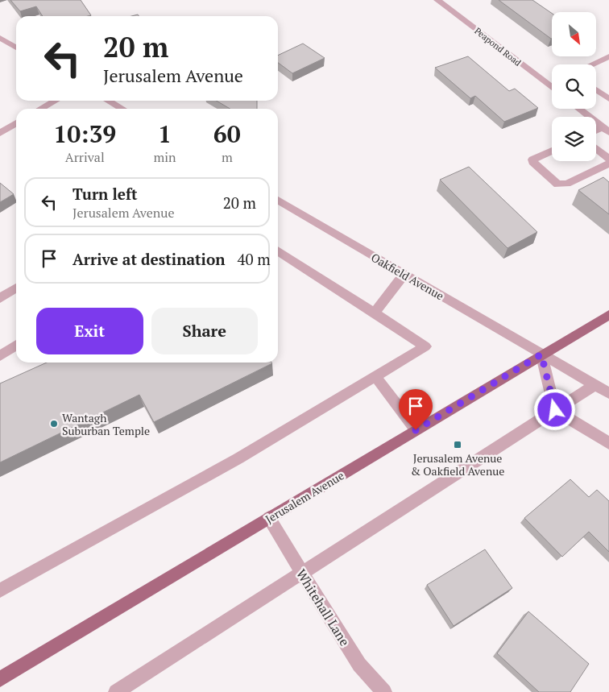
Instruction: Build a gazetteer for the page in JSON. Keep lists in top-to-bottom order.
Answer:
{
  "streets": {
    "main road": ["Jerusalem Avenue"],
    "street": ["Peapond Road", "Oakfield Avenue", "Whitehall Lane"]
  },
  "crossings": [
    ["Oakfield Avenue", "Jerusalem Avenue"],
    ["Jerusalem Avenue", "Whitehall Lane"]
  ],
  "places": {
    "other": ["Wantagh Suburban Temple"],
    "transit": ["Jerusalem Avenue & Oakfield Avenue"]
  },
  "north": "bottom right",
  "page": {
    "turn": ["20 m", "Jerusalem Avenue"],
    "eta": [
      "10:39",
      "Arrival",
      "1",
      "min",
      "60",
      "m"
    ],
    "list": [
      {
        "name": "Turn left",
        "note": "Jerusalem Avenue",
        "value": "20 m"
      },
      {
        "name": "Arrive at destination",
        "value": "40 m"
      }
    ],
    "buttons": ["Exit", "Share"]
  }
}
